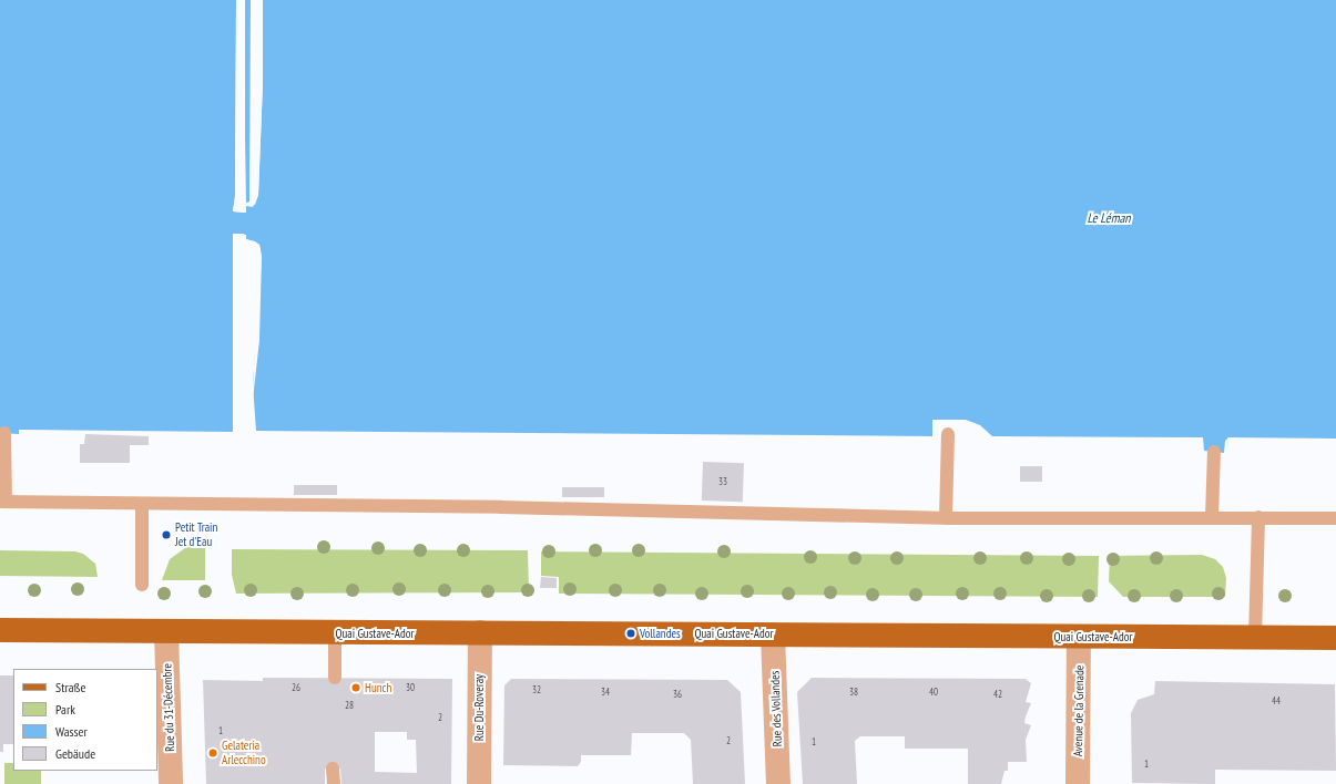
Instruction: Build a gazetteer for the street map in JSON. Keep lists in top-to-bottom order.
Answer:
{
  "streets": {
    "main road": ["Quai Gustave-Ador"],
    "street": [
      "Rue du 31-Décembre",
      "Rue Du-Roveray",
      "Rue des Vollandes",
      "Avenue de la Grenade"
    ]
  },
  "crossings": [
    ["Quai Gustave-Ador", "Rue du 31-Décembre"],
    ["Quai Gustave-Ador", "Rue Du-Roveray"],
    ["Quai Gustave-Ador", "Rue des Vollandes"],
    ["Quai Gustave-Ador", "Avenue de la Grenade"]
  ],
  "water": ["Le Léman"],
  "places": [
    "Petit Train Jet d'Eau",
    "Vollandes",
    "Hunch",
    "Gelateria Arlecchino"
  ],
  "house_numbers": [
    "33",
    "26",
    "30",
    "32",
    "34",
    "38",
    "40",
    "36",
    "42",
    "44",
    "28",
    "2",
    "1",
    "2",
    "1",
    "1"
  ],
  "legend": [
    "Straße",
    "Park",
    "Wasser",
    "Gebäude"
  ]
}
